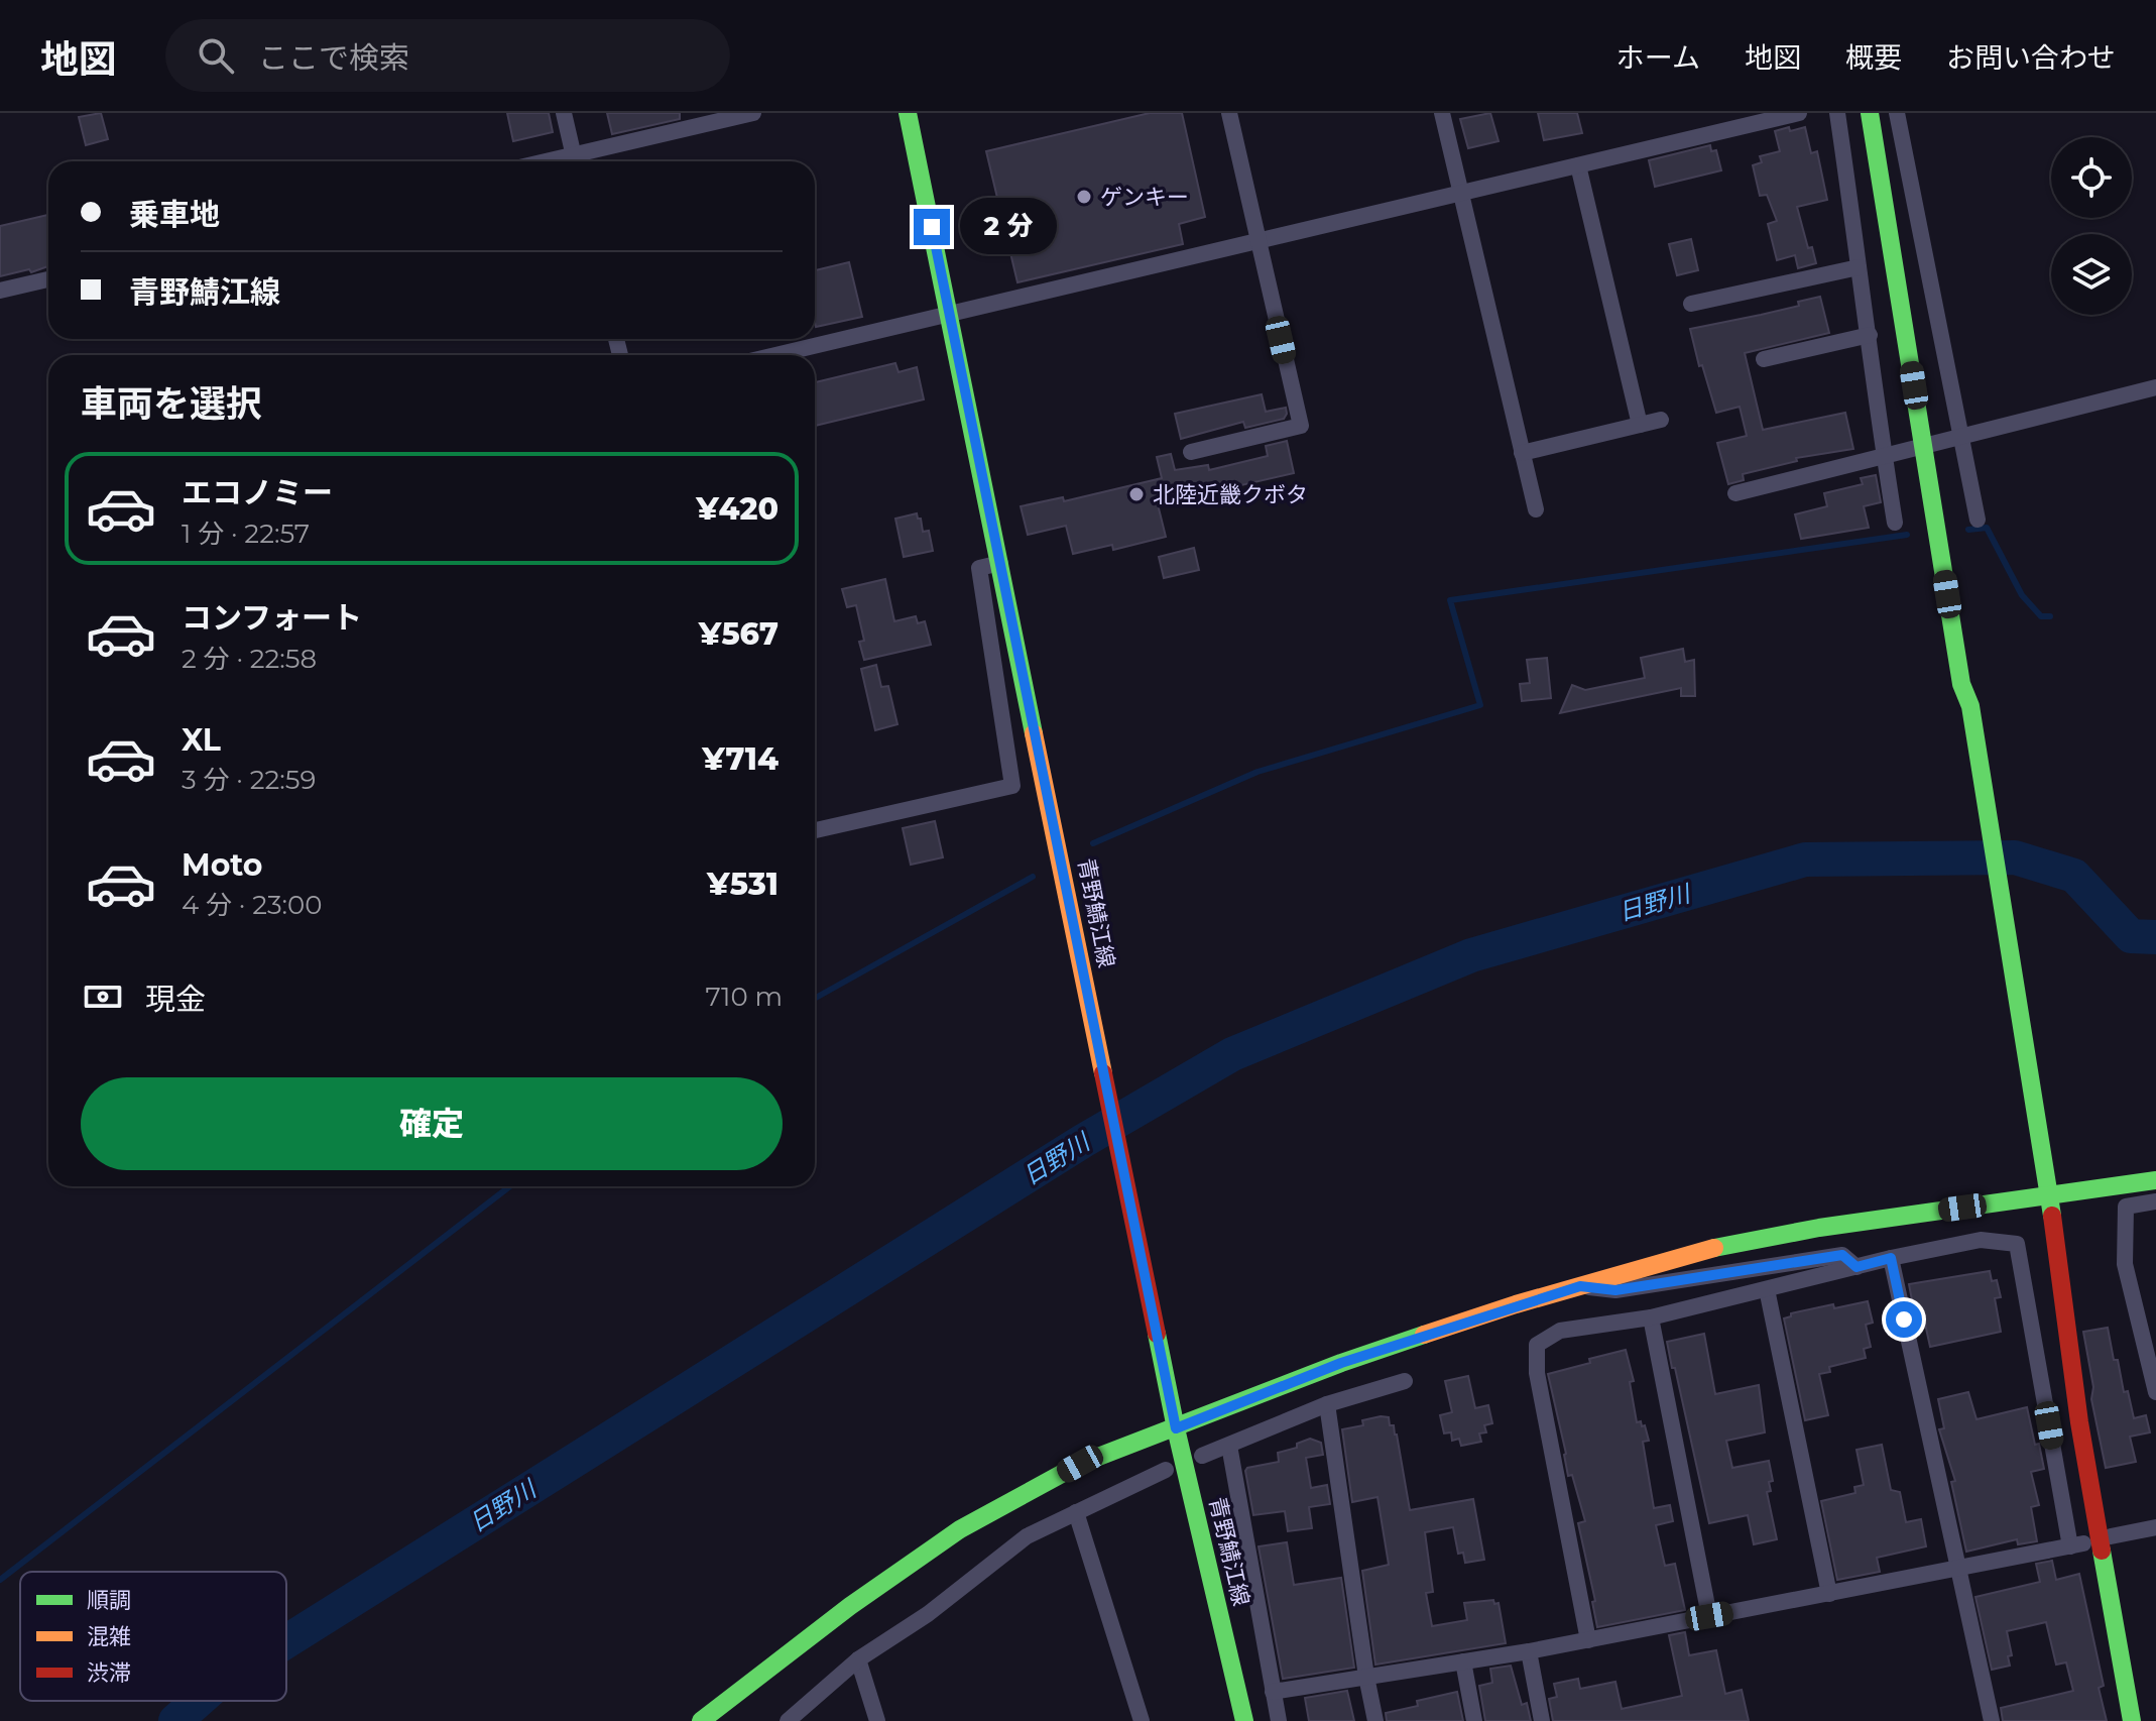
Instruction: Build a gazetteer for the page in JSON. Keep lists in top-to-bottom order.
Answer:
{
  "streets": {
    "street": ["青野鯖江線"]
  },
  "water": ["日野川"],
  "places": ["ゲンキー", "北陸近畿クボタ"],
  "legend": ["順調", "混雑", "渋滞"],
  "page": {
    "header": "地図",
    "search": "ここで検索",
    "nav": [
      "ホーム",
      "地図",
      "概要",
      "お問い合わせ"
    ],
    "banner": ["乗車地", "青野鯖江線"],
    "bubble": "2 分",
    "heading": "車両を選択",
    "list": [
      {
        "name": "エコノミー",
        "note": "1 分 · 22:57",
        "value": "¥420"
      },
      {
        "name": "コンフォート",
        "note": "2 分 · 22:58",
        "value": "¥567"
      },
      {
        "name": "XL",
        "note": "3 分 · 22:59",
        "value": "¥714"
      },
      {
        "name": "Moto",
        "note": "4 分 · 23:00",
        "value": "¥531"
      }
    ],
    "pay": ["現金", "710 m"],
    "buttons": "確定"
  }
}
